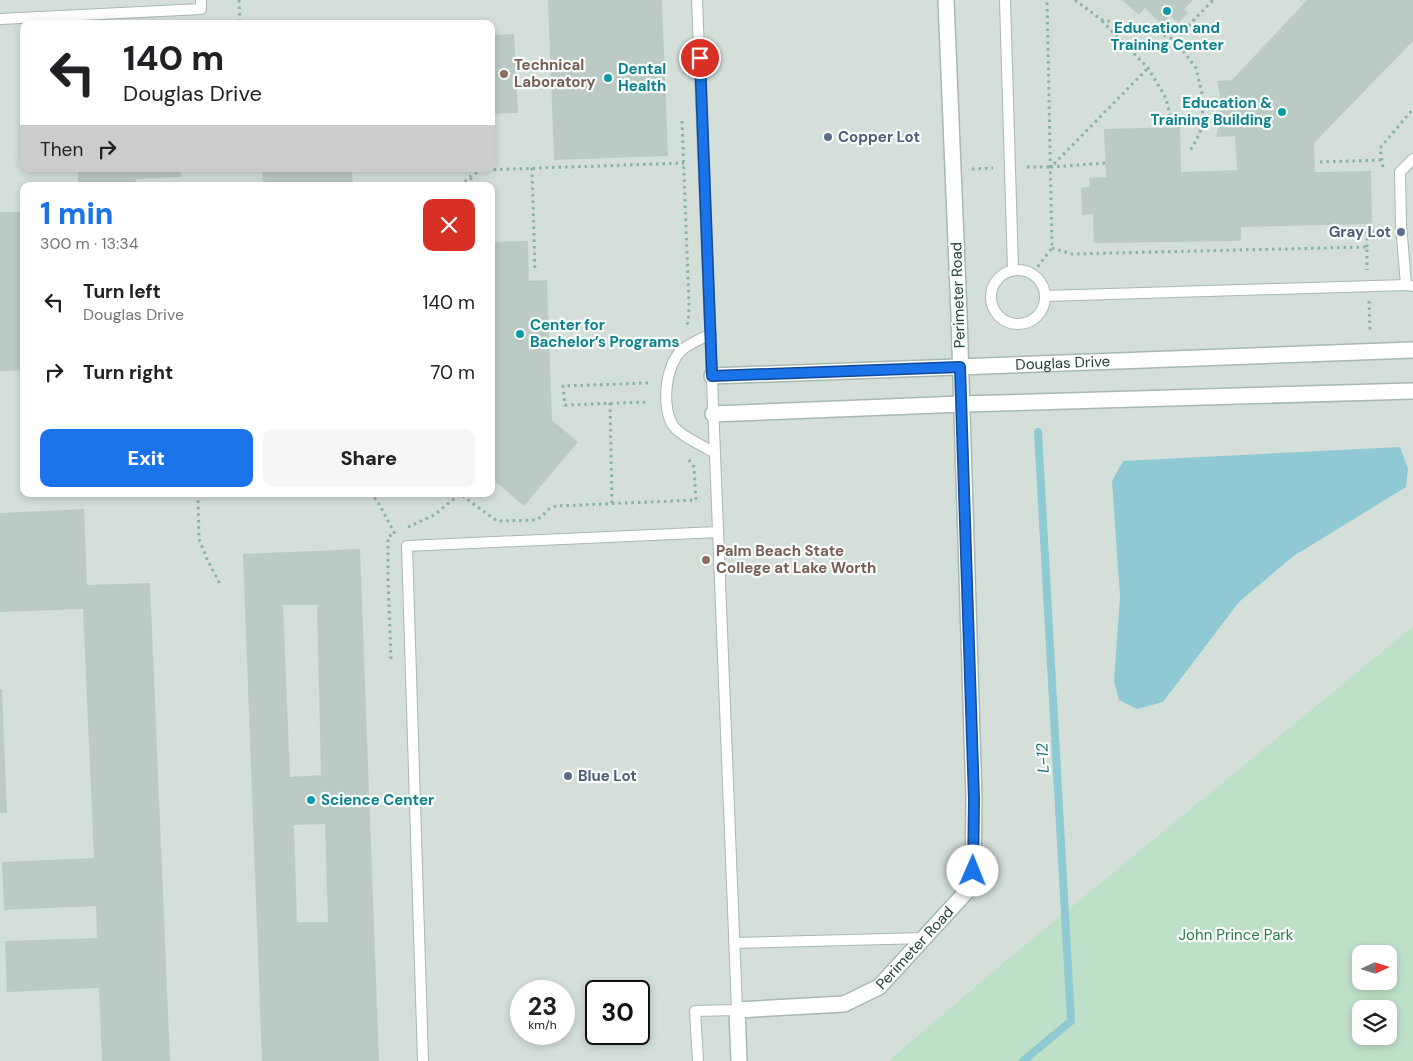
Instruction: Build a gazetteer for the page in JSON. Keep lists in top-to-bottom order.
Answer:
{
  "streets": {
    "street": ["Perimeter Road", "Douglas Drive"]
  },
  "crossings": [
    ["Perimeter Road", "Douglas Drive"]
  ],
  "water": ["L-12"],
  "parks": ["John Prince Park"],
  "places": [
    "Education and Training Center",
    "Technical Laboratory",
    "Dental Health",
    "Education & Training Building",
    "Copper Lot",
    "Gray Lot",
    "Center for Bachelor’s Programs",
    "Palm Beach State College at Lake Worth",
    "Blue Lot",
    "Science Center"
  ],
  "north": "right",
  "page": {
    "turn": ["140 m", "Douglas Drive"],
    "then": "Then",
    "heading": ["1 min", "300 m · 13:34"],
    "list": [
      {
        "name": "Turn left",
        "note": "Douglas Drive",
        "value": "140 m"
      },
      {
        "name": "Turn right",
        "value": "70 m"
      }
    ],
    "buttons": ["Exit", "Share"],
    "speed": "23 km/h",
    "limit": "30"
  }
}
